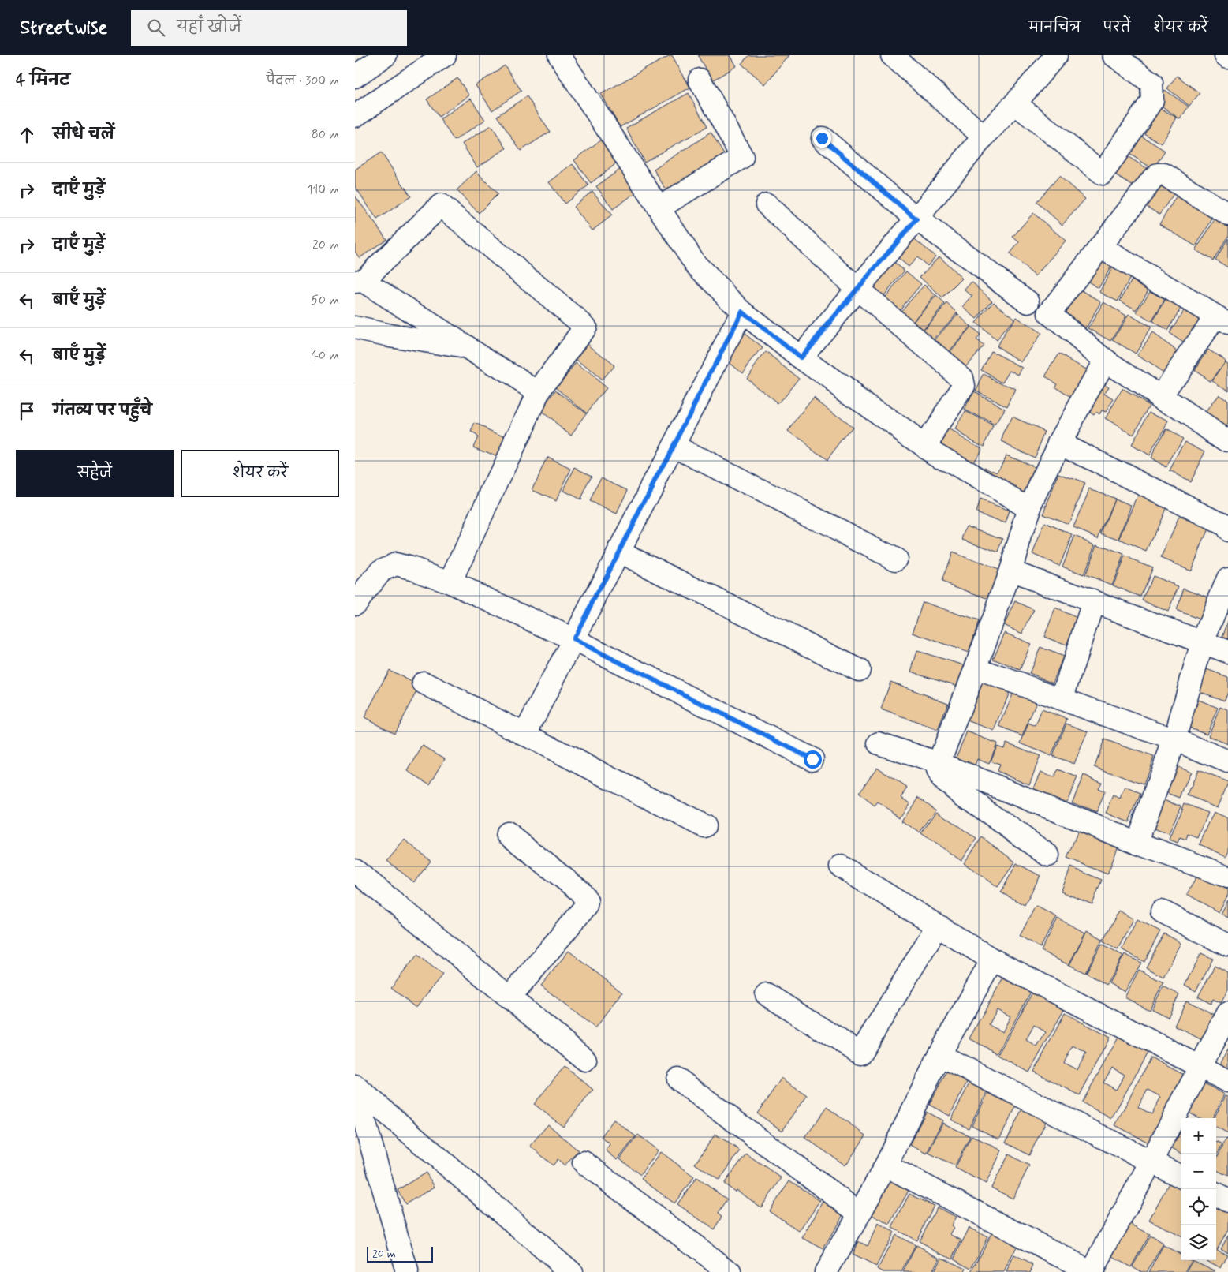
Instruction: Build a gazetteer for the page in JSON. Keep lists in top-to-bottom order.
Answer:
{
  "scale_bar": "20 m",
  "page": {
    "header": "Streetwise",
    "search": "यहाँ खोजें",
    "nav": ["मानचित्र", "परतें", "शेयर करें"],
    "heading": ["4 मिनट", "पैदल · 300 m"],
    "list": [
      ["सीधे चलें", "80 m"],
      ["दाएँ मुड़ें", "110 m"],
      ["दाएँ मुड़ें", "20 m"],
      ["बाएँ मुड़ें", "50 m"],
      ["बाएँ मुड़ें", "40 m"],
      "गंतव्य पर पहुँचे"
    ],
    "buttons": ["सहेजें", "शेयर करें"],
    "map_buttons": ["+", "−"],
    "scale": "20 m"
  }
}
